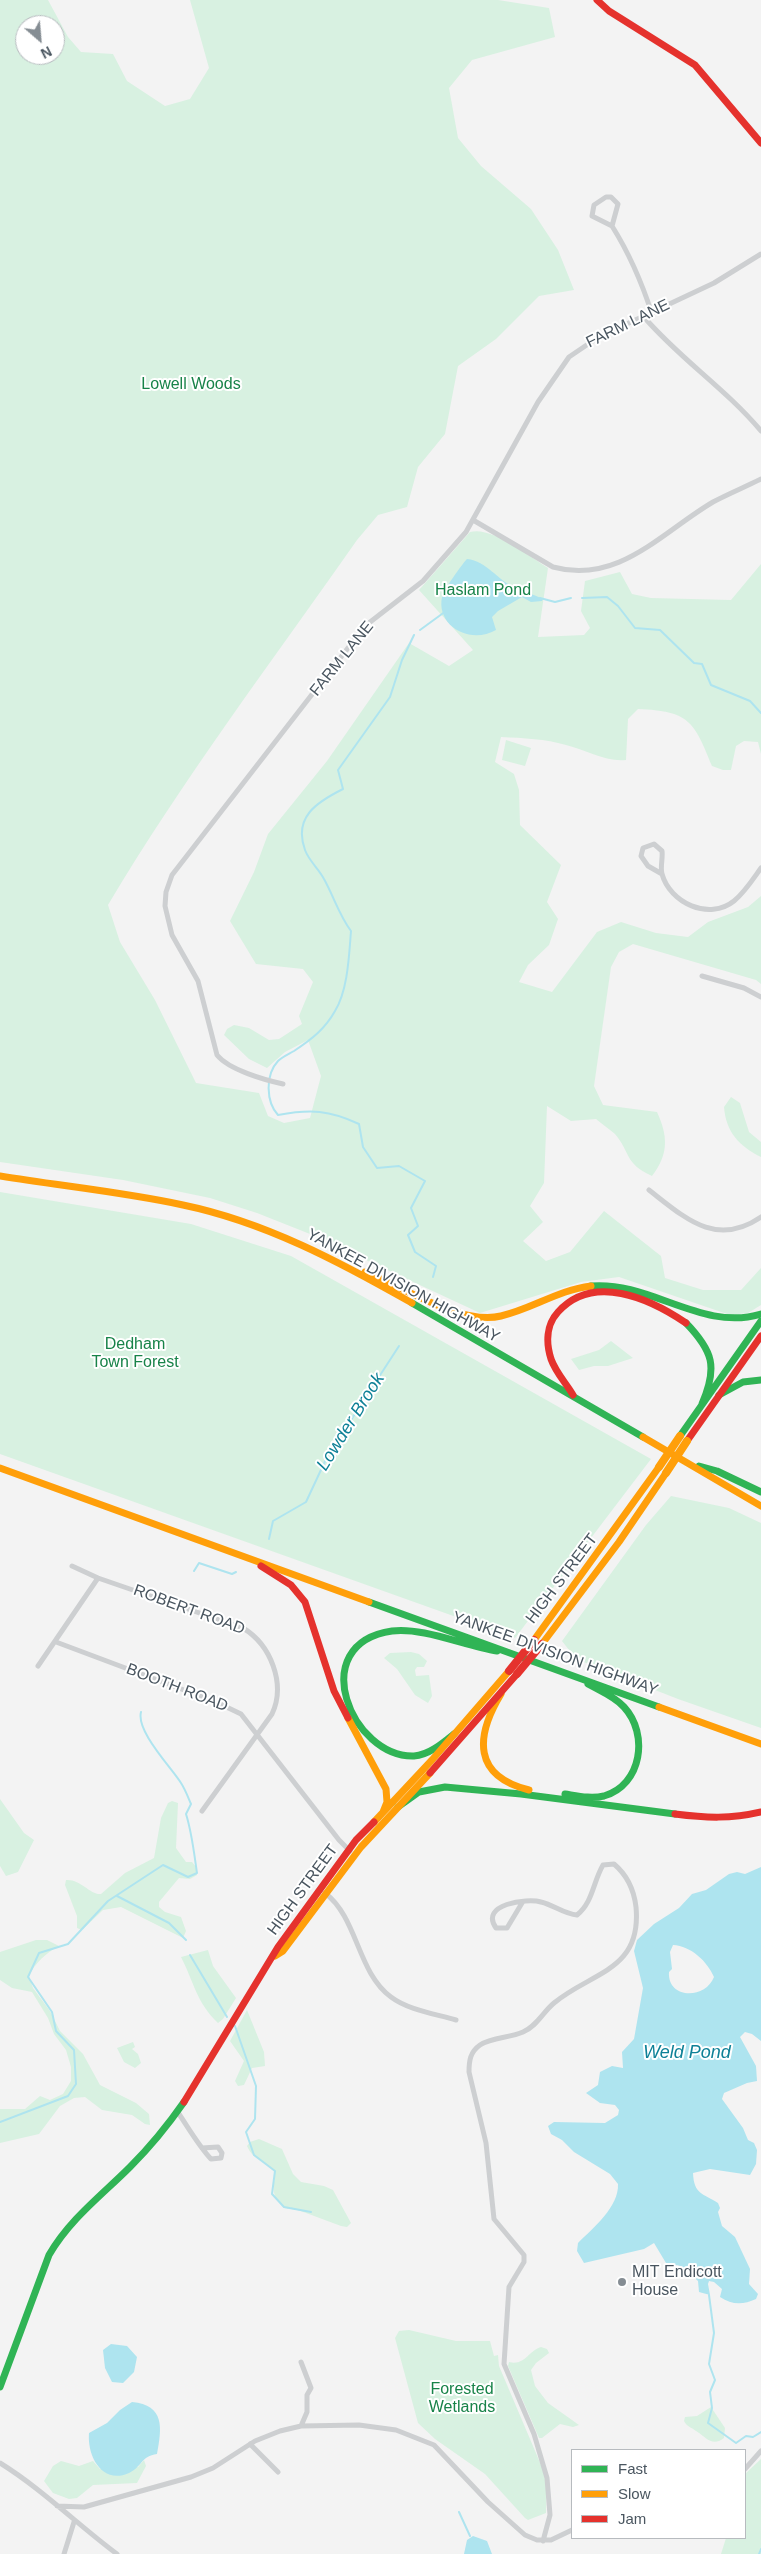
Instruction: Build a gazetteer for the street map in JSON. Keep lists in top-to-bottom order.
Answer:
{
  "streets": {
    "main road": ["YANKEE DIVISION HIGHWAY", "HIGH STREET"],
    "street": ["FARM LANE", "ROBERT ROAD", "BOOTH ROAD"]
  },
  "crossings": [
    ["HIGH STREET", "BOOTH ROAD"],
    ["ROBERT ROAD", "BOOTH ROAD"]
  ],
  "water": ["Lowder Brook", "Weld Pond"],
  "parks": [
    "Lowell Woods",
    "Haslam Pond",
    "Dedham Town Forest",
    "Forested Wetlands"
  ],
  "places": ["MIT Endicott House"],
  "legend": ["Fast", "Slow", "Jam"],
  "north": "bottom right"
}
